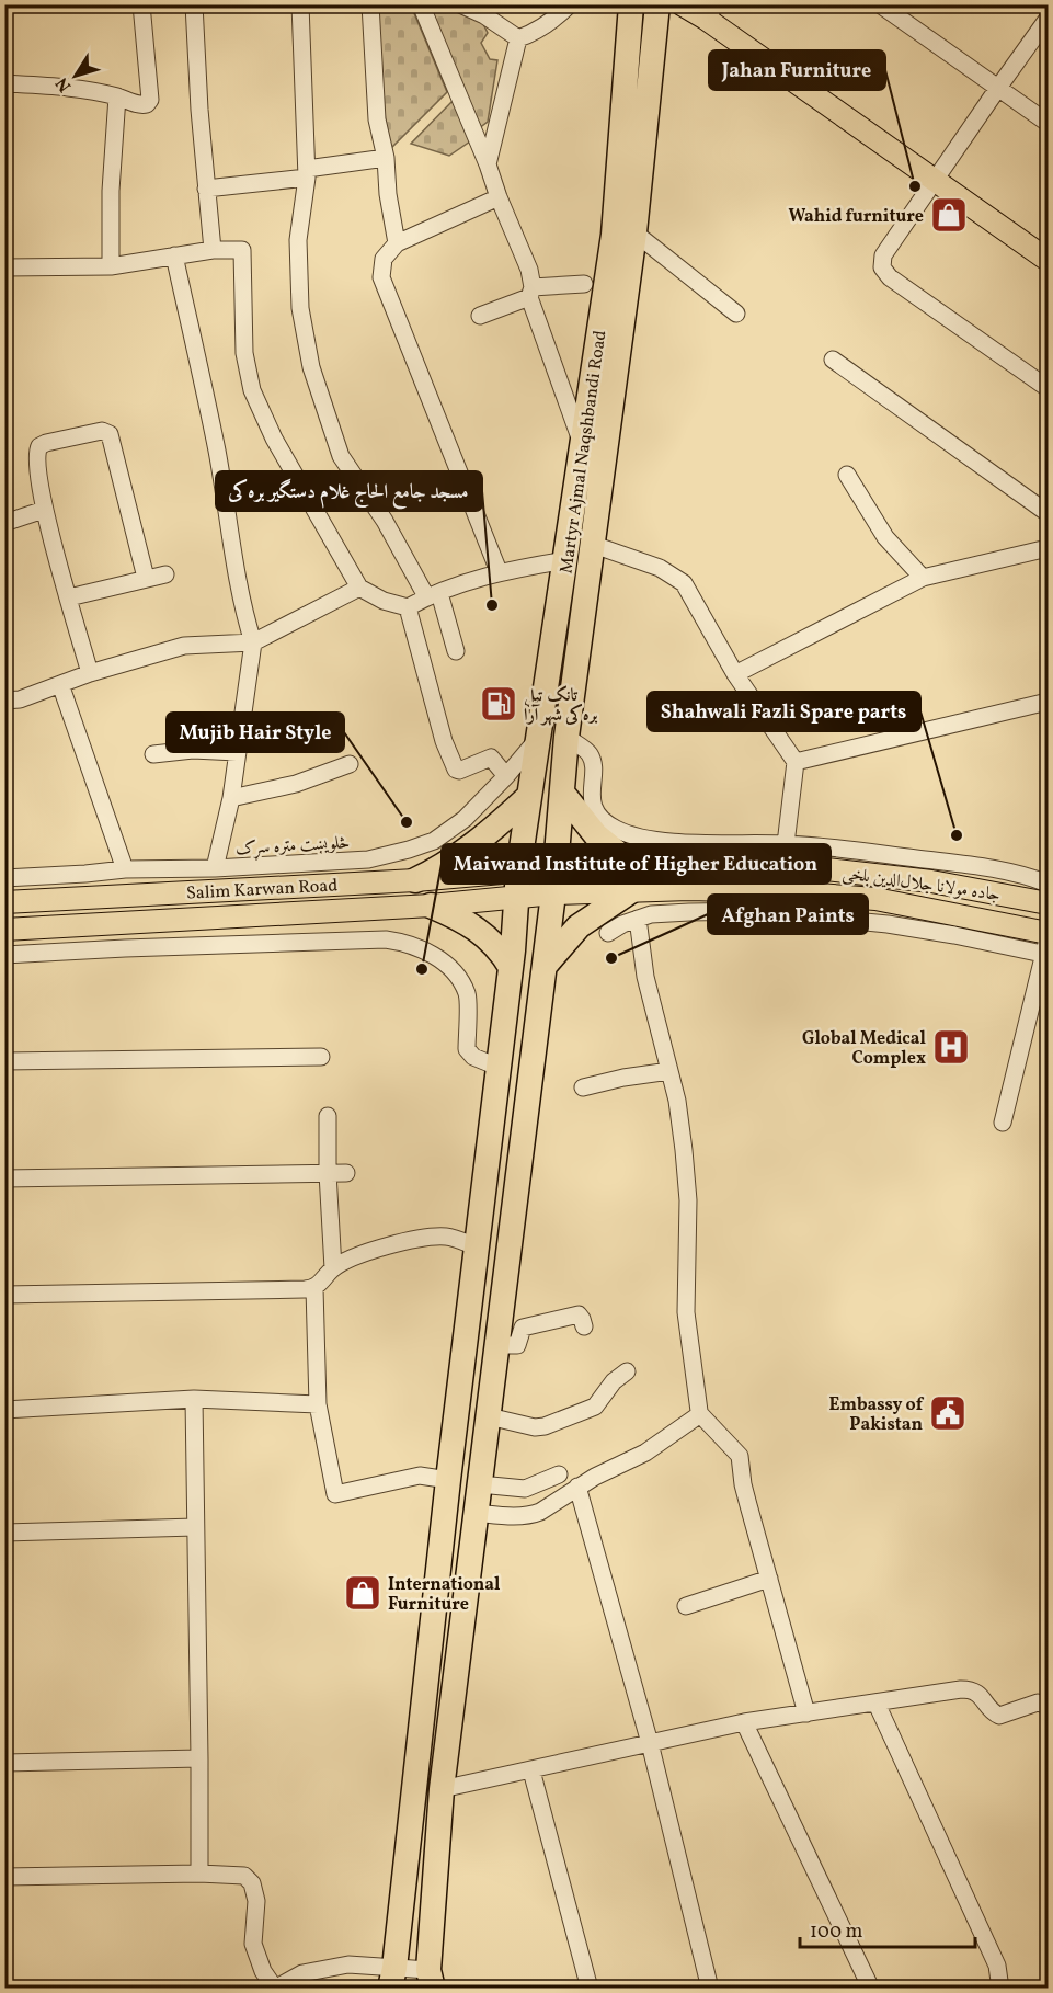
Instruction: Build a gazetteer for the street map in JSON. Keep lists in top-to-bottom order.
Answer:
{
  "streets": {
    "highway": ["Martyr Ajmal Naqshbandi Road"],
    "main road": ["جاده مولانا جلال‌الدین بلخی", "Salim Karwan Road"],
    "street": ["څلویښت متره سړک"]
  },
  "crossings": [
    ["Martyr Ajmal Naqshbandi Road", "څلویښت متره سړک"],
    ["Martyr Ajmal Naqshbandi Road", "جاده مولانا جلال‌الدین بلخی"],
    ["Martyr Ajmal Naqshbandi Road", "Salim Karwan Road"],
    ["جاده مولانا جلال‌الدین بلخی", "Salim Karwan Road"]
  ],
  "places": {
    "other": [
      "Jahan Furniture",
      "مسجد جامع الحاج غلام دستگیر بره‌کی",
      "Mujib Hair Style",
      "Shahwali Fazli Spare parts",
      "Afghan Paints",
      "Maiwand Institute of Higher Education"
    ],
    "shop": ["Wahid furniture", "International Furniture"],
    "fuel station": ["تانک تیل بره‌کی شهر آرا"],
    "hospital": ["Global Medical Complex"],
    "public building": ["Embassy of Pakistan"]
  },
  "scale_bar": "100 m",
  "north": "bottom left"
}
